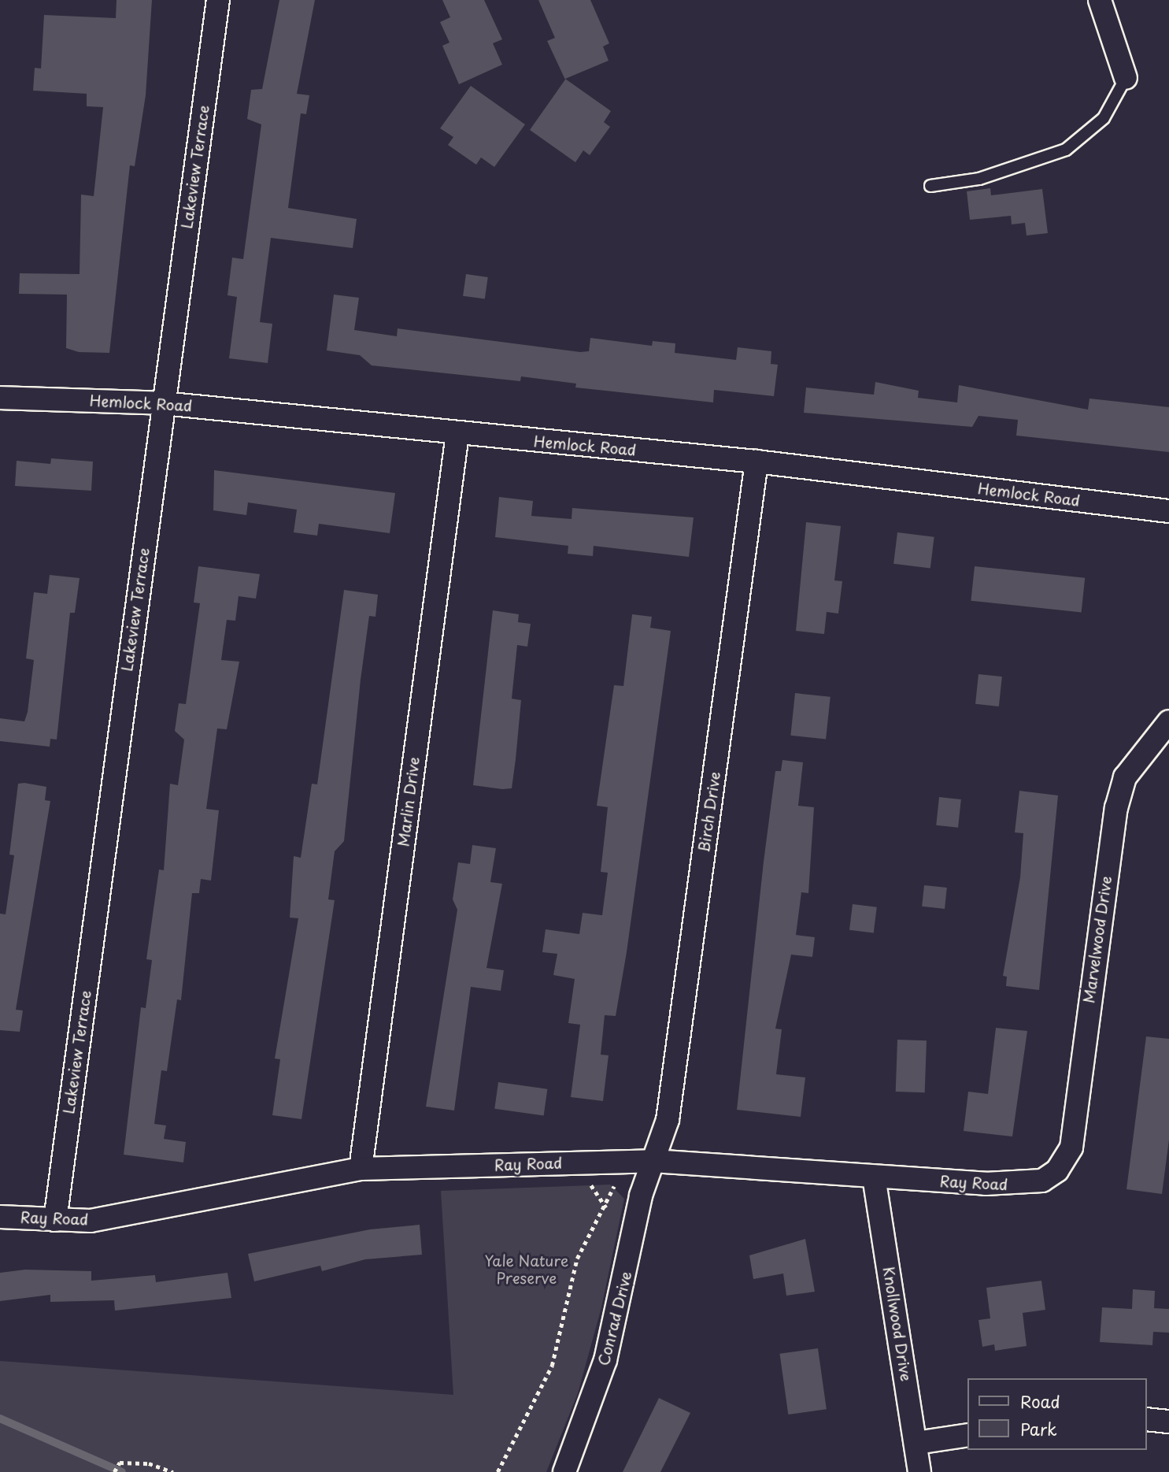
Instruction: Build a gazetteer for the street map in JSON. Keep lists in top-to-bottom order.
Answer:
{
  "streets": {
    "street": [
      "Lakeview Terrace",
      "Hemlock Road",
      "Marlin Drive",
      "Birch Drive",
      "Marvelwood Drive",
      "Ray Road",
      "Conrad Drive",
      "Knollwood Drive"
    ]
  },
  "crossings": [
    ["Lakeview Terrace", "Hemlock Road"],
    ["Lakeview Terrace", "Ray Road"],
    ["Hemlock Road", "Marlin Drive"],
    ["Hemlock Road", "Birch Drive"],
    ["Marlin Drive", "Ray Road"],
    ["Birch Drive", "Ray Road"],
    ["Birch Drive", "Conrad Drive"],
    ["Marvelwood Drive", "Ray Road"],
    ["Ray Road", "Conrad Drive"],
    ["Ray Road", "Knollwood Drive"]
  ],
  "parks": ["Yale Nature Preserve"],
  "legend": ["Road", "Park"]
}
